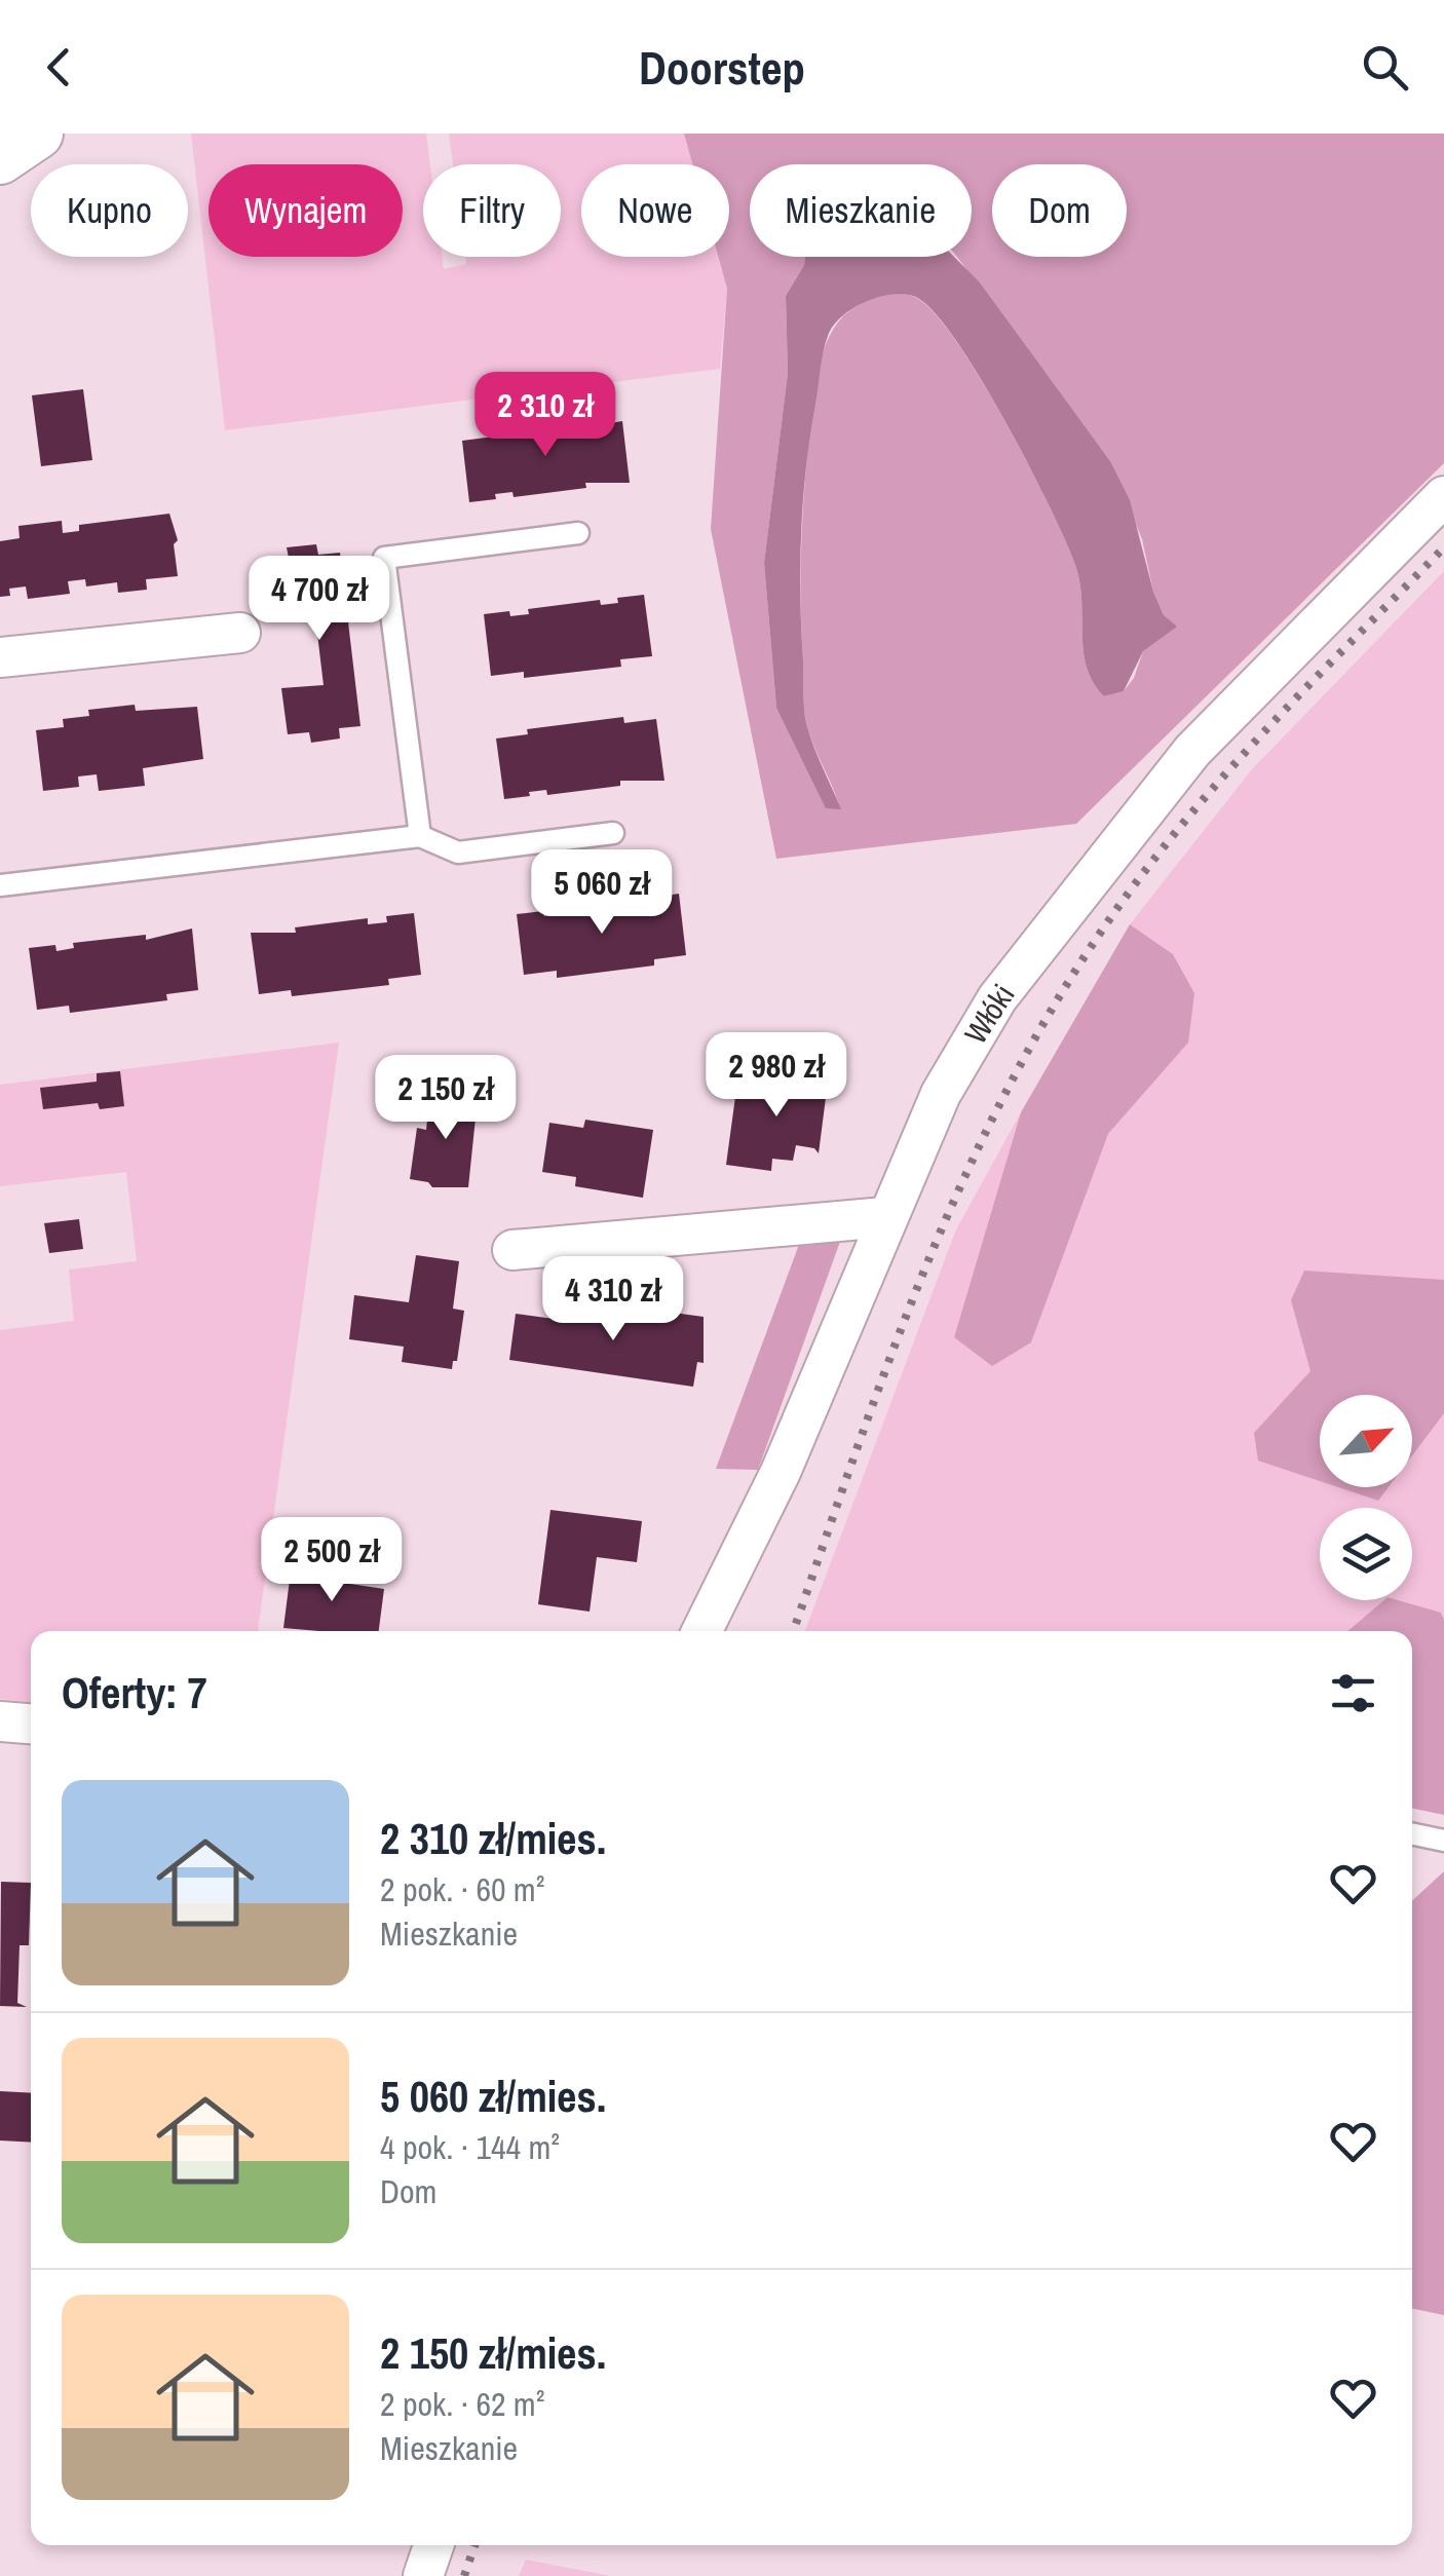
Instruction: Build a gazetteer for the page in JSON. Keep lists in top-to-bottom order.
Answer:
{
  "streets": {
    "street": ["Włóki"]
  },
  "north": "top right",
  "page": {
    "header": "Doorstep",
    "chip": [
      "Kupno",
      "Wynajem",
      "Filtry",
      "Nowe",
      "Mieszkanie",
      "Dom"
    ],
    "price": [
      "2 310 zł",
      "4 700 zł",
      "5 060 zł",
      "2 980 zł",
      "2 150 zł",
      "4 310 zł",
      "2 500 zł"
    ],
    "heading": "Oferty: 7",
    "list": [
      {
        "name": "2 310 zł/mies.",
        "note": "2 pok. · 60 m² · Mieszkanie"
      },
      {
        "name": "5 060 zł/mies.",
        "note": "4 pok. · 144 m² · Dom"
      },
      {
        "name": "2 150 zł/mies.",
        "note": "2 pok. · 62 m² · Mieszkanie"
      }
    ]
  }
}
